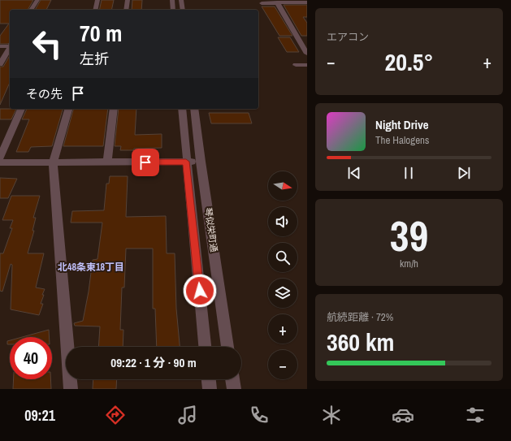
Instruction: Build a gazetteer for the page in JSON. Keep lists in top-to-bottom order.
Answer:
{
  "streets": {
    "street": ["琴似栄町通"]
  },
  "districts": ["北48条東18丁目"],
  "north": "right",
  "page": {
    "tile": [
      "エアコン",
      ["39", "km/h"],
      ["航続距離 · 72%", "360 km"]
    ],
    "turn": ["70 m", "左折"],
    "heat": ["−", "20.5°", "+"],
    "then": "その先",
    "song": ["Night Drive", "The Halogens"],
    "map_buttons": ["+", "−"],
    "limit": "40",
    "trip": "09:22 · 1 分 · 90 m",
    "tabs": "09:21"
  }
}
